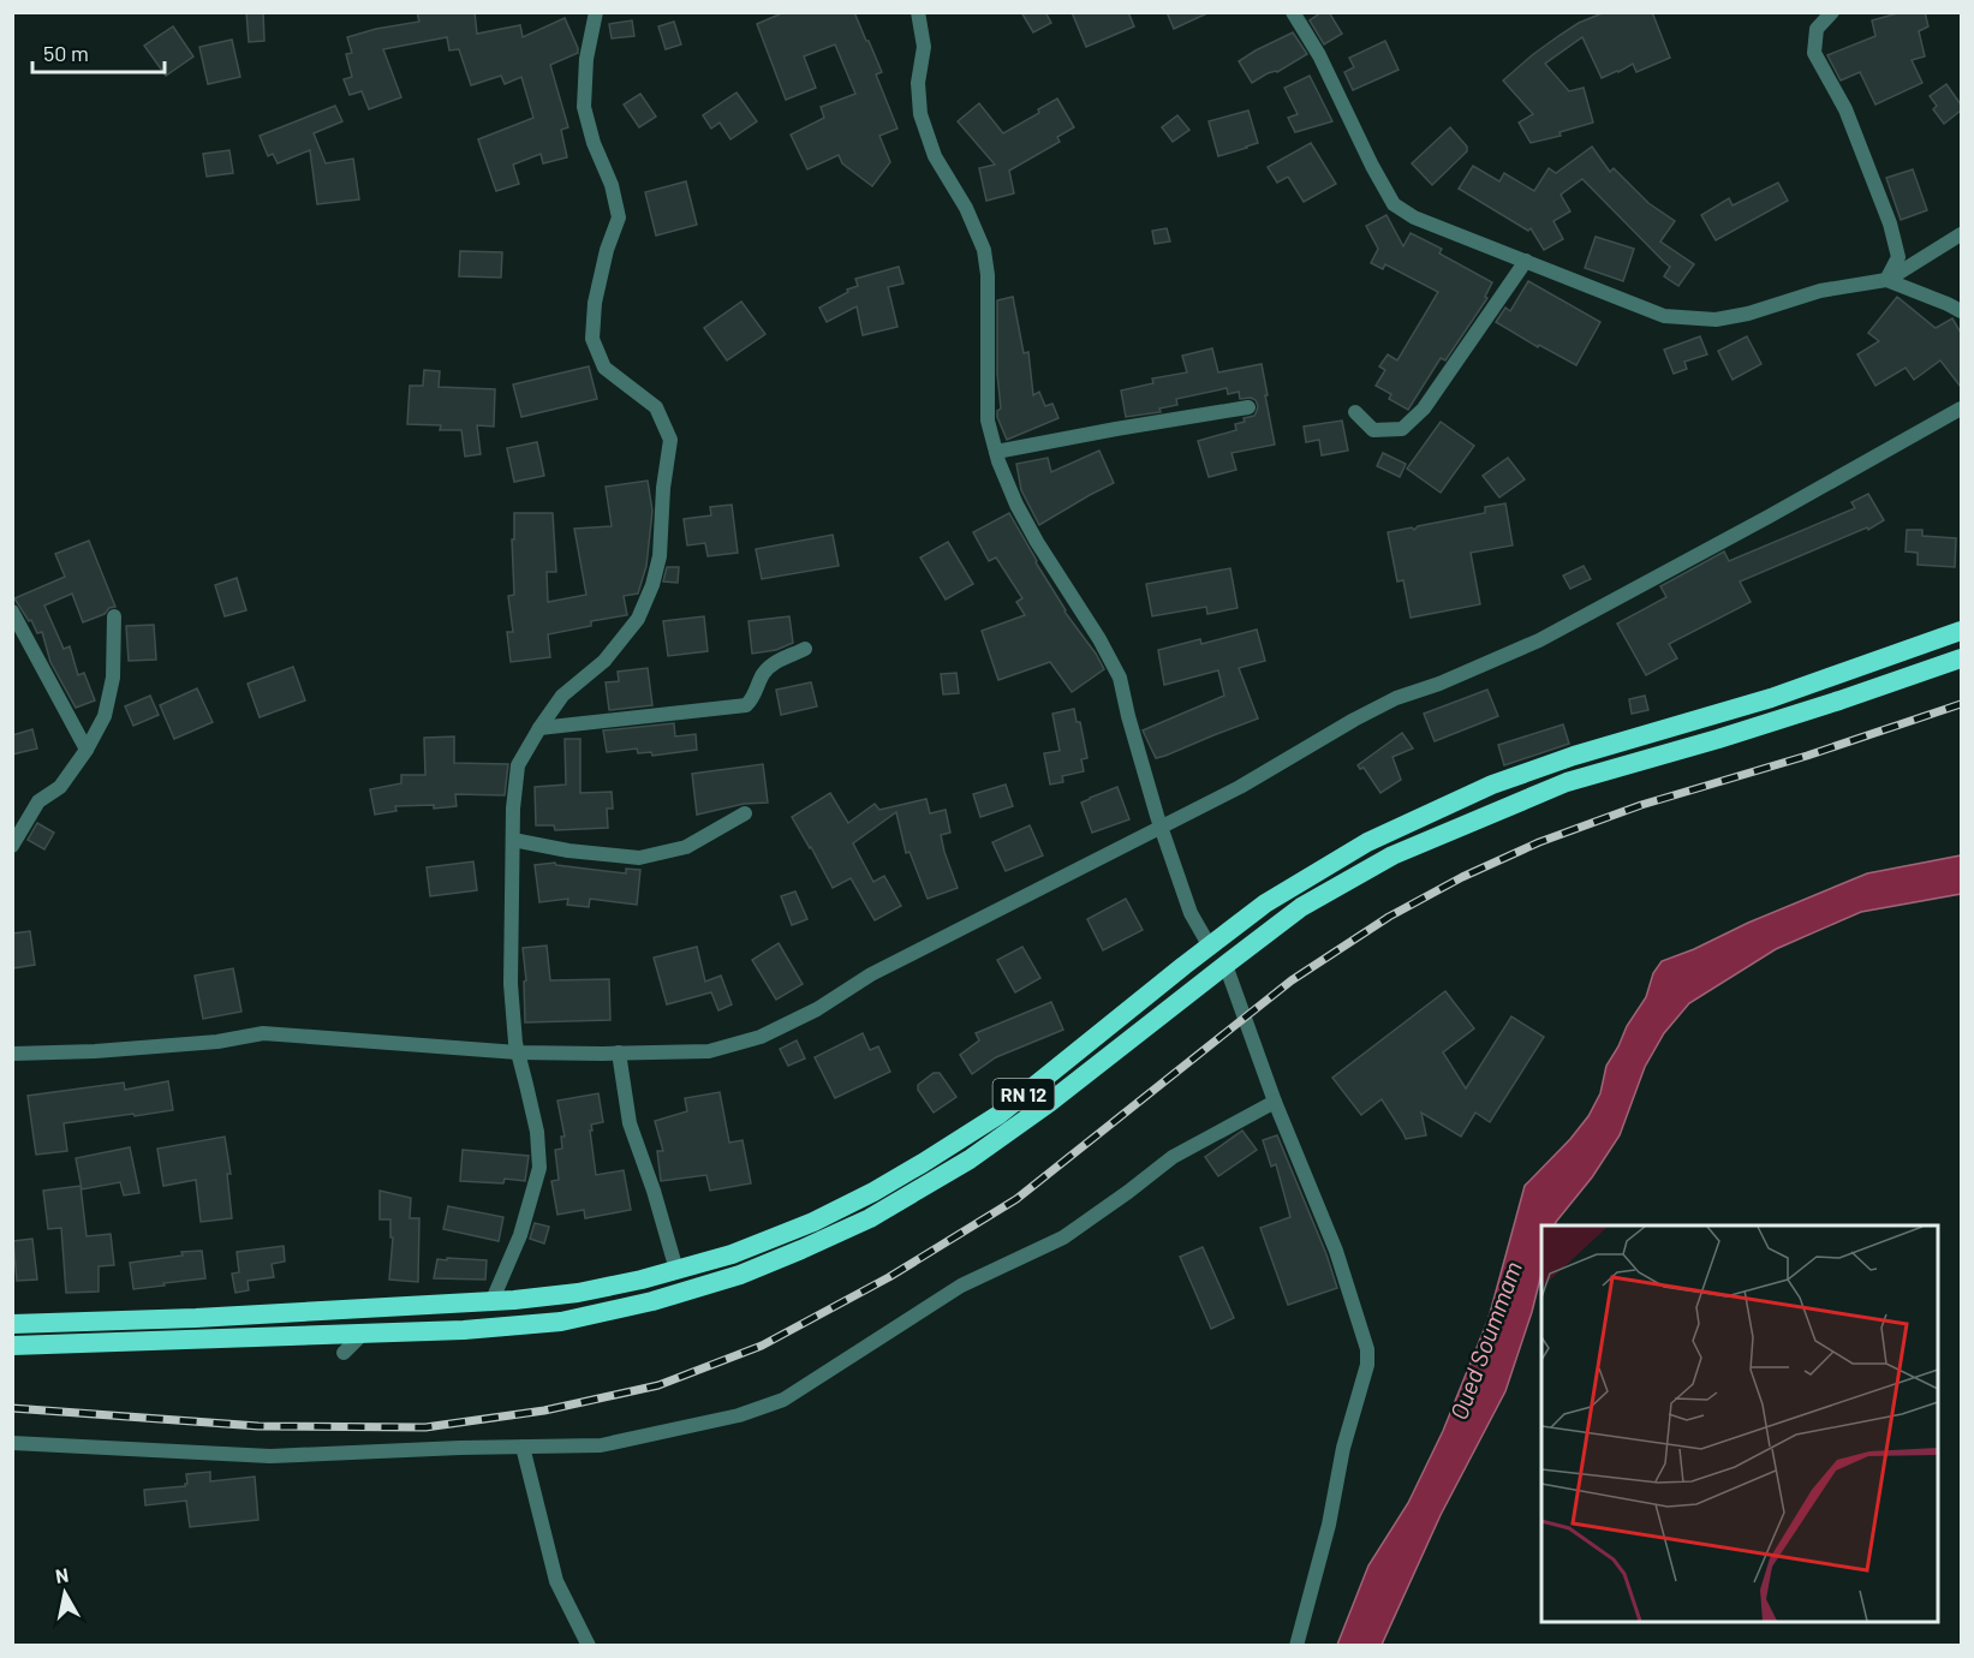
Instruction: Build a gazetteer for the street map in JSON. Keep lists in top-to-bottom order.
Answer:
{
  "streets": {
    "highway": ["RN 12"]
  },
  "water": ["Oued Soummam"],
  "scale_bar": "50 m",
  "north": "top"
}
